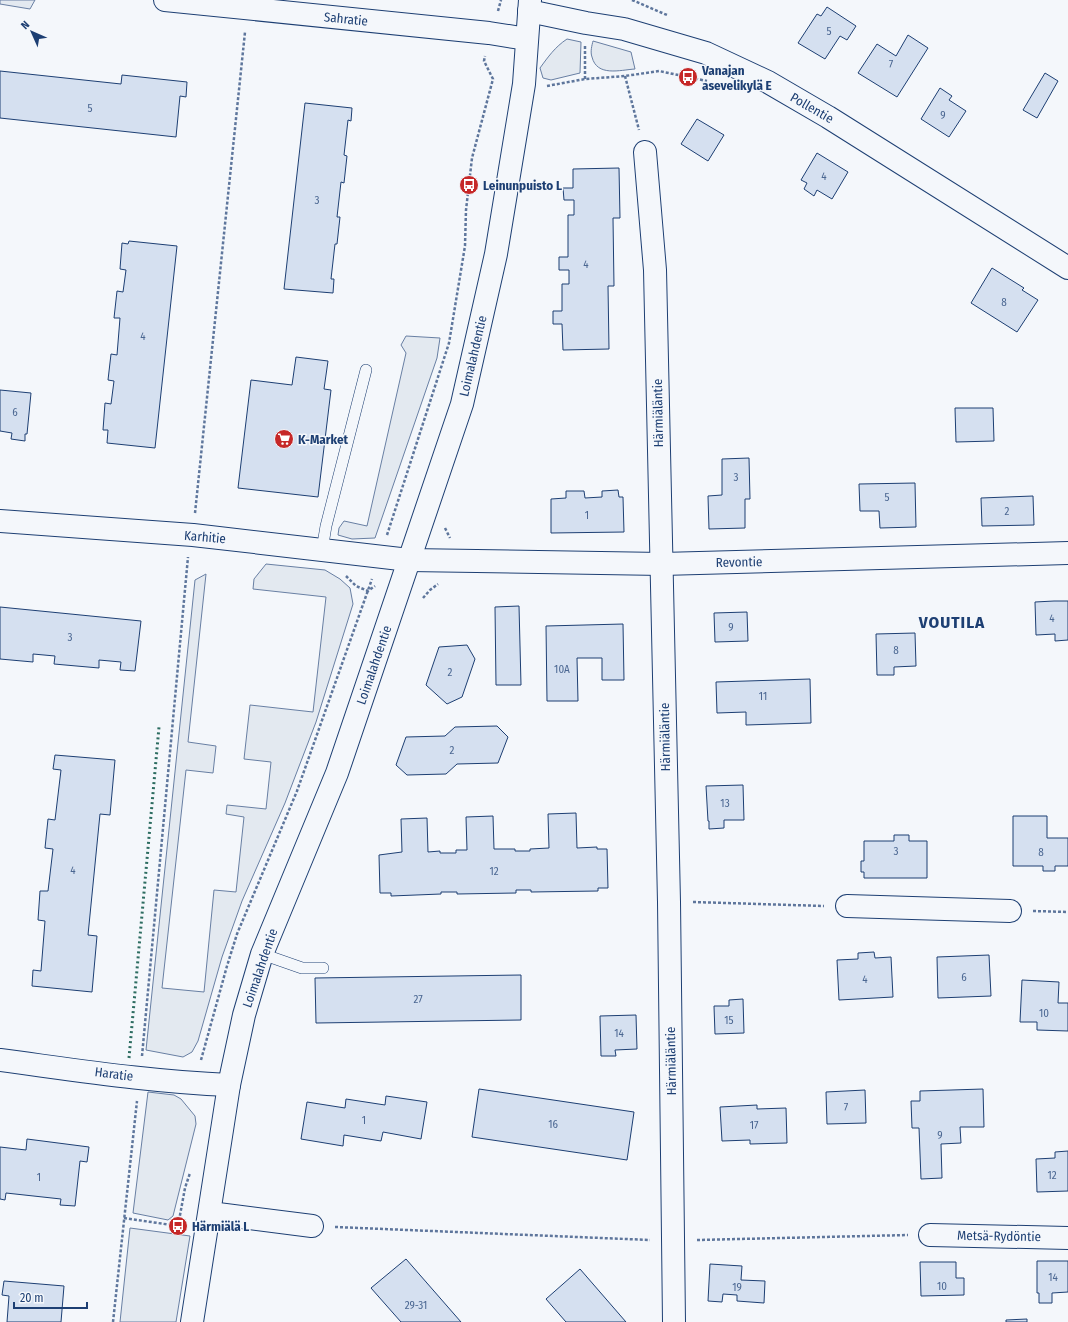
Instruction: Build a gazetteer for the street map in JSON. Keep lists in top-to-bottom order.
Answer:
{
  "streets": {
    "street": [
      "Sahratie",
      "Pollentie",
      "Loimalahdentie",
      "Härmiäläntie",
      "Karhitie",
      "Revontie",
      "Haratie",
      "Metsä-Rydöntie"
    ]
  },
  "crossings": [
    ["Sahratie", "Loimalahdentie"],
    ["Pollentie", "Loimalahdentie"],
    ["Loimalahdentie", "Karhitie"],
    ["Loimalahdentie", "Revontie"],
    ["Loimalahdentie", "Haratie"],
    ["Härmiäläntie", "Revontie"],
    ["Karhitie", "Revontie"]
  ],
  "districts": ["VOUTILA"],
  "places": {
    "bus stop": ["Vanajan asevelikylä E", "Leinunpuisto L", "Härmiälä L"],
    "supermarket": ["K-Market"]
  },
  "house_numbers": [
    "5",
    "7",
    "5",
    "9",
    "4",
    "3",
    "4",
    "8",
    "4",
    "6",
    "3",
    "5",
    "2",
    "1",
    "4",
    "9",
    "3",
    "8",
    "10A",
    "2",
    "11",
    "2",
    "13",
    "3",
    "8",
    "4",
    "12",
    "6",
    "4",
    "27",
    "10",
    "15",
    "14",
    "7",
    "1",
    "16",
    "17",
    "9",
    "12",
    "1",
    "14",
    "10",
    "19",
    "29-31"
  ],
  "scale_bar": "20 m",
  "north": "top left"
}
